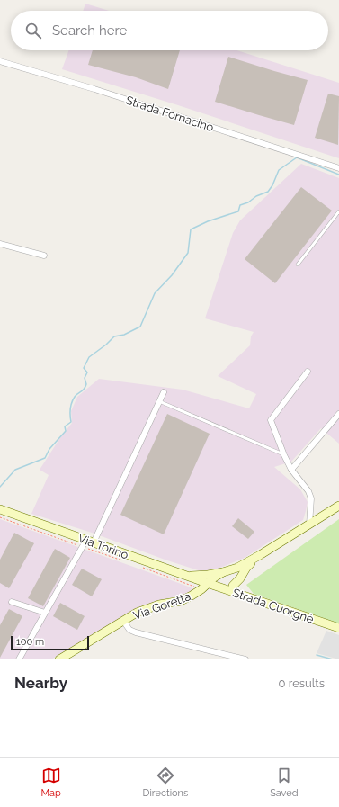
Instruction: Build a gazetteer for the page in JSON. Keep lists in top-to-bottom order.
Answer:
{
  "streets": {
    "street": [
      "Strada Fornacino",
      "Via Torino",
      "Via Goretta",
      "Strada Cuorgnè"
    ]
  },
  "crossings": [
    ["Via Torino", "Via Goretta"],
    ["Via Torino", "Strada Cuorgnè"],
    ["Via Goretta", "Strada Cuorgnè"]
  ],
  "scale_bar": "100 m",
  "page": {
    "search": "Search here",
    "scale": "100 m",
    "heading": ["Nearby", "0 results"],
    "nav": ["Map", "Directions", "Saved"]
  }
}
